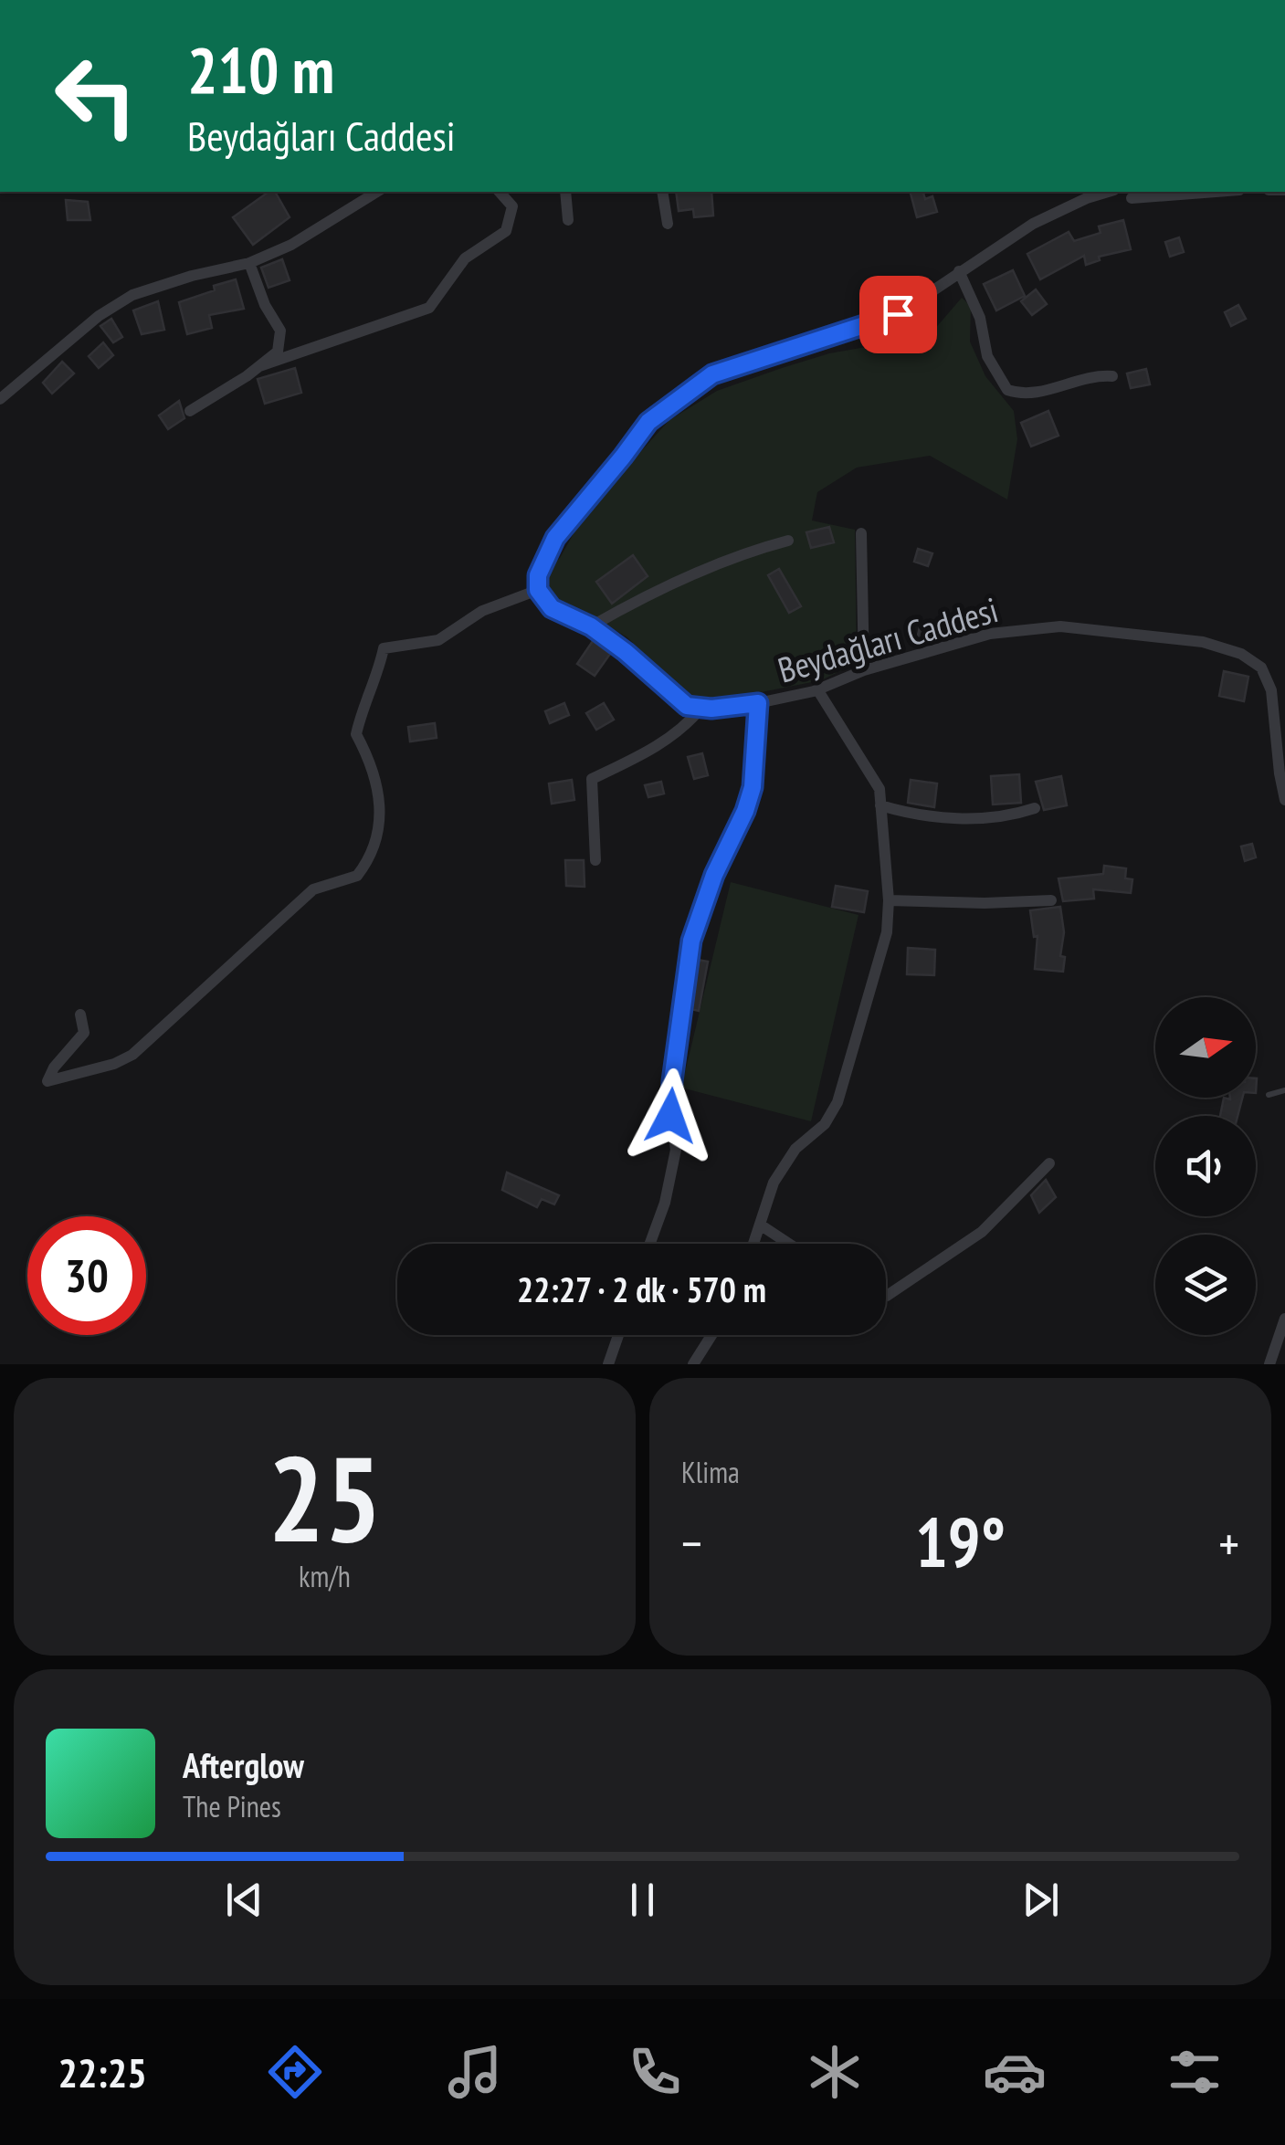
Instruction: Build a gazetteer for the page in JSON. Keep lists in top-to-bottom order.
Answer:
{
  "streets": {
    "street": ["Beydağları Caddesi"]
  },
  "north": "right",
  "page": {
    "turn": ["210 m", "Beydağları Caddesi"],
    "limit": "30",
    "trip": "22:27 · 2 dk · 570 m",
    "tile": [
      ["25", "km/h"],
      "Klima"
    ],
    "heat": ["−", "19°", "+"],
    "song": ["Afterglow", "The Pines"],
    "tabs": "22:25"
  }
}
